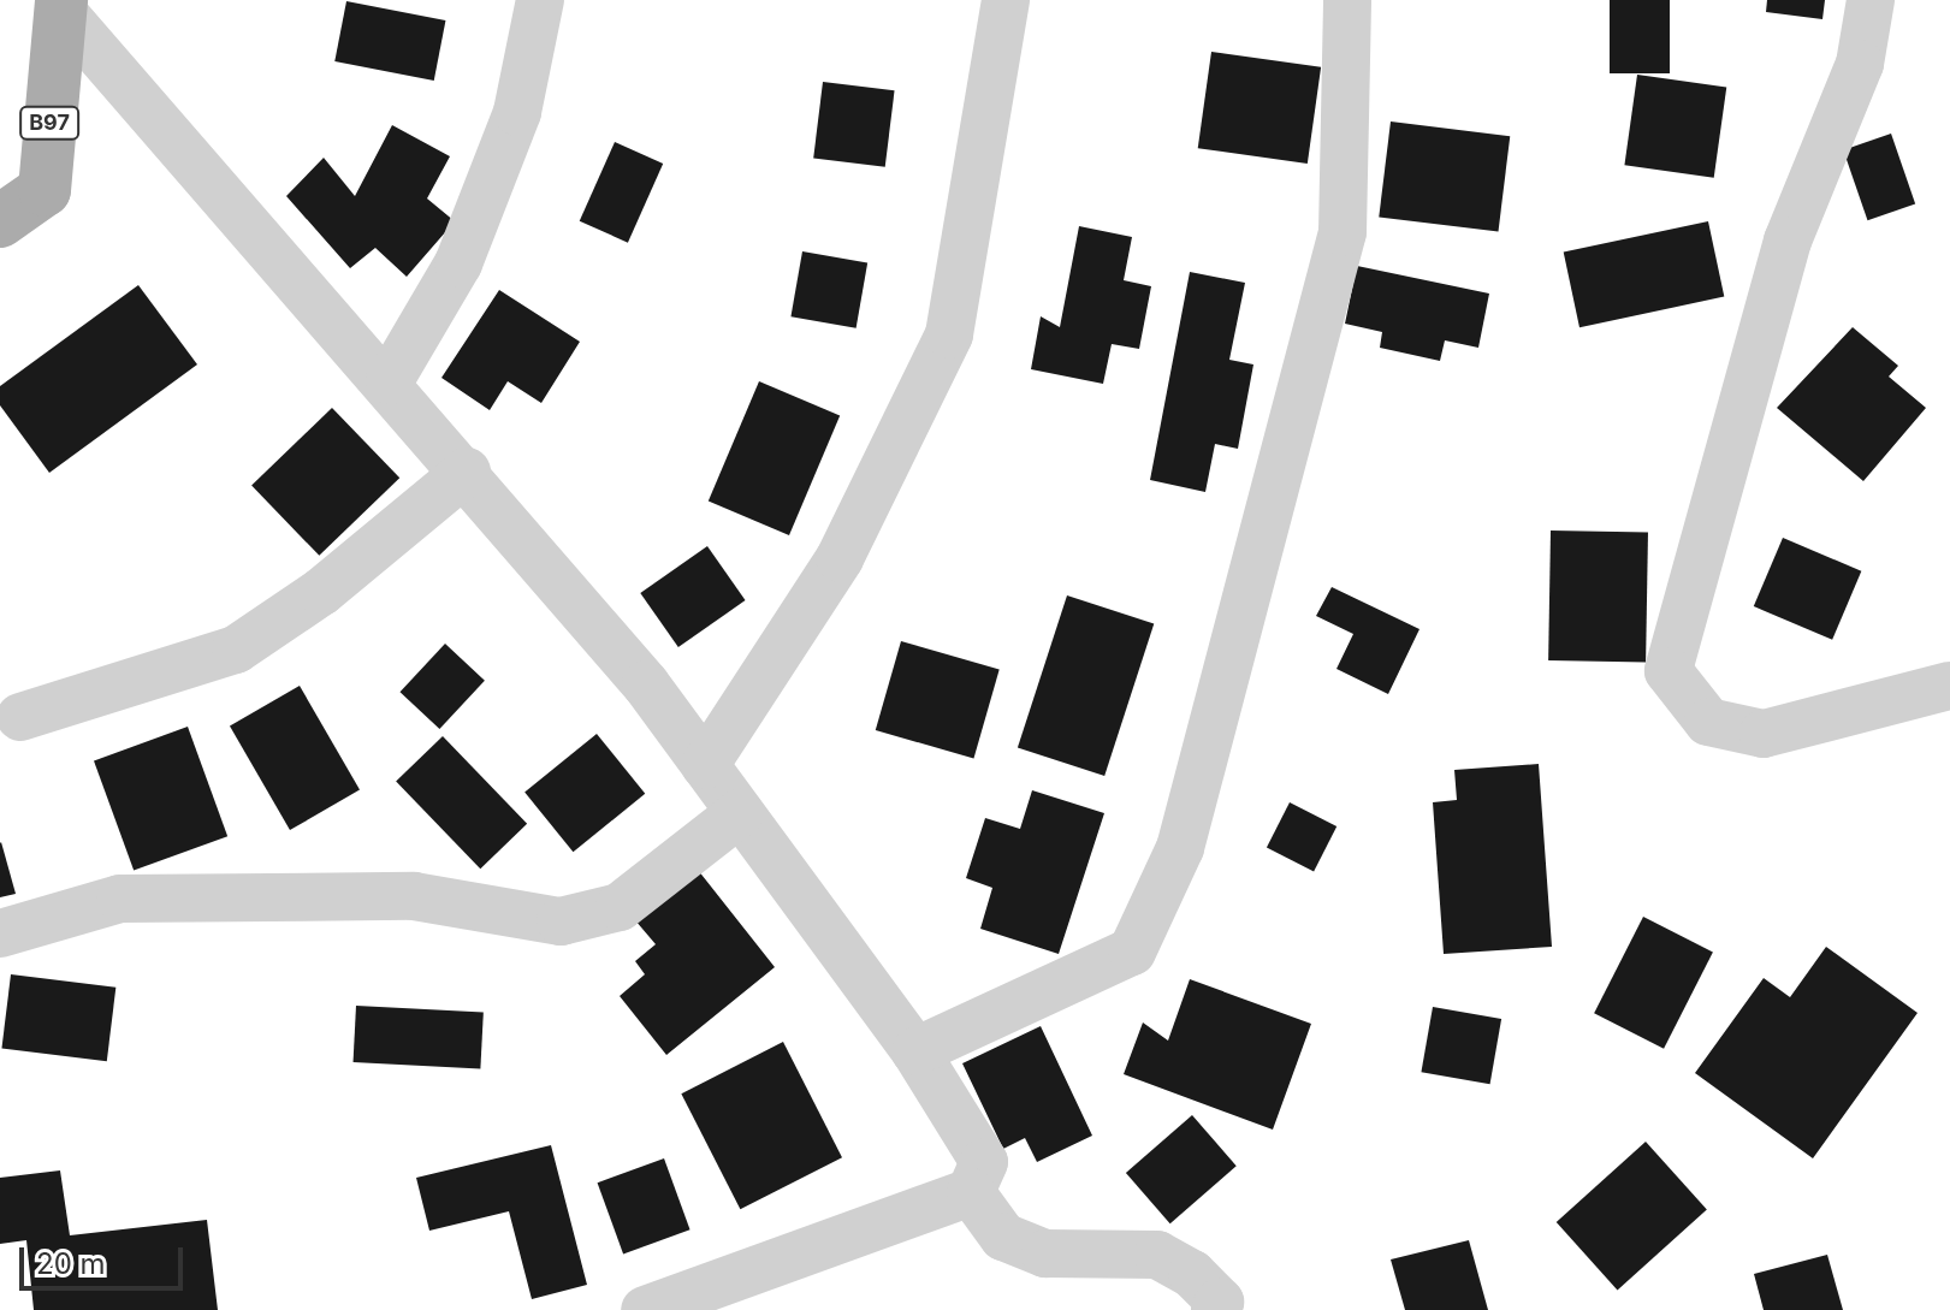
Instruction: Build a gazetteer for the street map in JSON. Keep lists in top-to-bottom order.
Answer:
{
  "streets": {
    "main road": ["B97"]
  },
  "scale_bar": "20 m"
}
